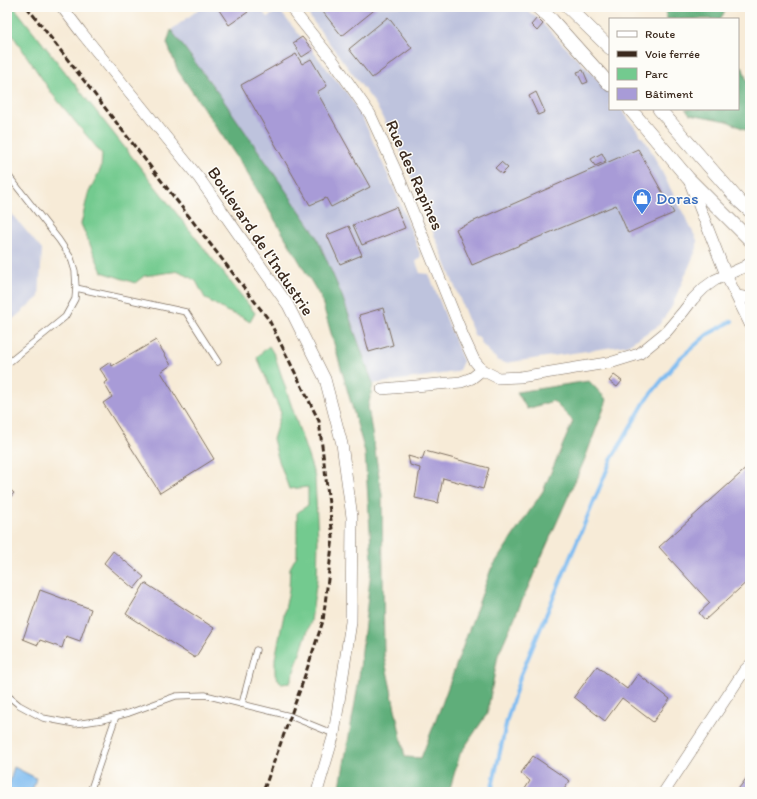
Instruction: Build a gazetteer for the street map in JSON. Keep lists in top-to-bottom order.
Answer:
{
  "streets": {
    "street": ["Rue des Rapines", "Boulevard de l'Industrie"]
  },
  "places": {
    "shop": ["Doras"]
  },
  "legend": [
    "Route",
    "Voie ferrée",
    "Parc",
    "Bâtiment"
  ]
}
